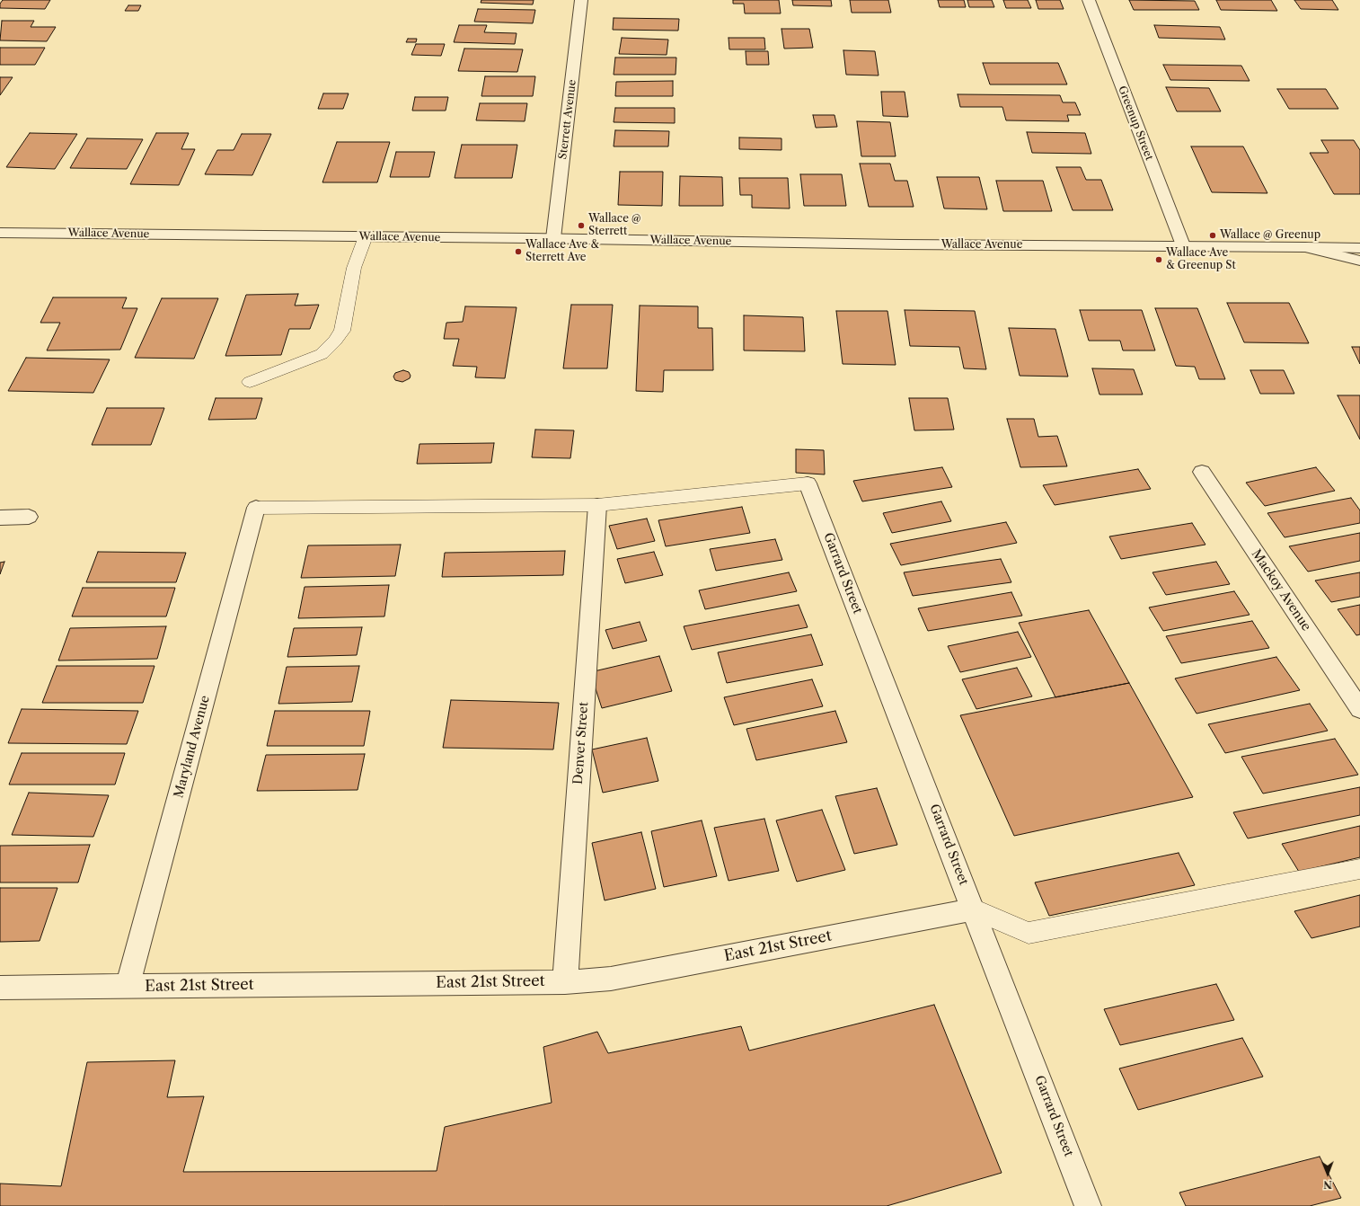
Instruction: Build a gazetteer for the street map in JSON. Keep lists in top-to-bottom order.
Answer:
{
  "streets": {
    "street": [
      "Sterrett Avenue",
      "Greenup Street",
      "Wallace Avenue",
      "Garrard Street",
      "Mackoy Avenue",
      "Denver Street",
      "Maryland Avenue",
      "East 21st Street"
    ]
  },
  "crossings": [
    ["Sterrett Avenue", "Wallace Avenue"],
    ["Greenup Street", "Wallace Avenue"],
    ["Garrard Street", "East 21st Street"],
    ["Denver Street", "East 21st Street"],
    ["Maryland Avenue", "East 21st Street"]
  ],
  "places": [
    "Wallace @ Sterrett",
    "Wallace @ Greenup",
    "Wallace Ave & Sterrett Ave",
    "Wallace Ave & Greenup St"
  ],
  "north": "bottom"
}
